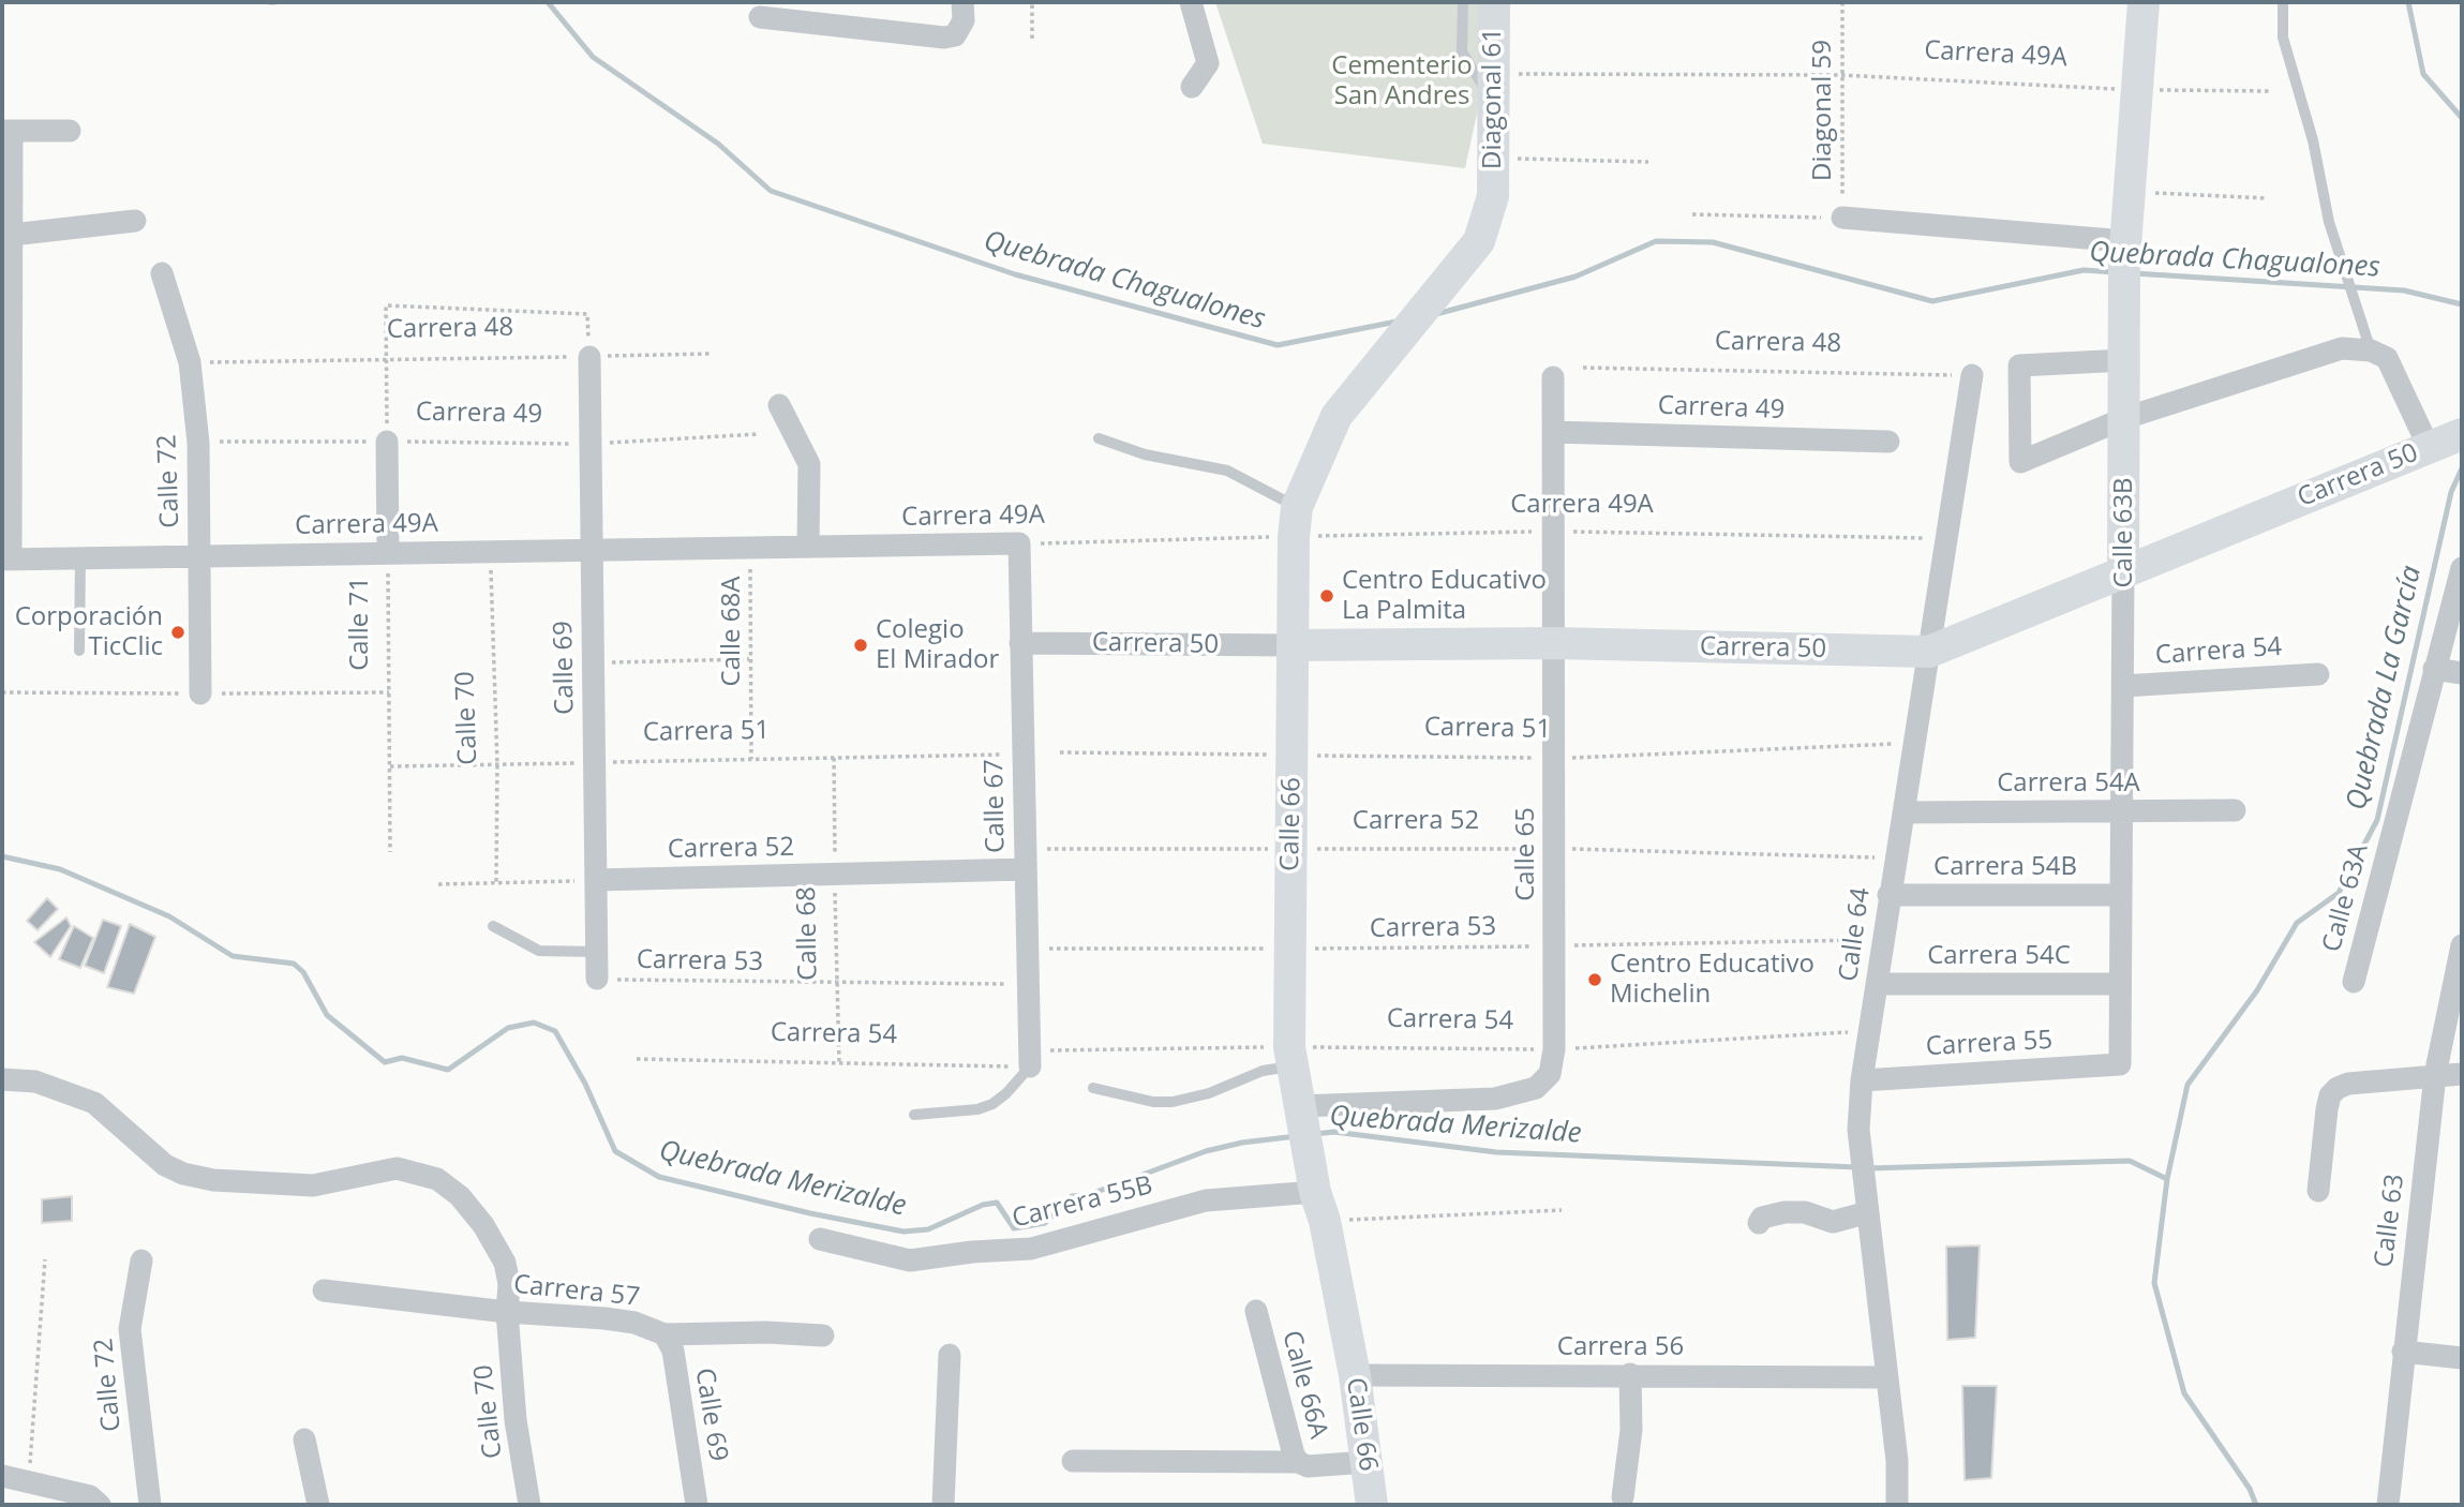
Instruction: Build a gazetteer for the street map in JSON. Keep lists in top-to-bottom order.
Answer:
{
  "streets": {
    "street": [
      "Carrera 49A",
      "Diagonal 61",
      "Carrera 49",
      "Carrera 50",
      "Calle 72",
      "Calle 63B",
      "Calle 71",
      "Carrera 54",
      "Calle 69",
      "Calle 70",
      "Carrera 54A",
      "Calle 67",
      "Carrera 52",
      "Calle 66",
      "Calle 65",
      "Carrera 54B",
      "Calle 63A",
      "Calle 64",
      "Carrera 54C",
      "Carrera 55",
      "Carrera 55B",
      "Calle 63",
      "Carrera 57",
      "Carrera 56",
      "Calle 66A"
    ],
    "path": [
      "Diagonal 59",
      "Carrera 48",
      "Calle 68A",
      "Carrera 51",
      "Carrera 53",
      "Calle 68"
    ]
  },
  "crossings": [
    ["Carrera 49A", "Diagonal 61"],
    ["Carrera 49A", "Diagonal 59"],
    ["Carrera 49A", "Calle 72"],
    ["Carrera 49A", "Calle 63B"],
    ["Carrera 49A", "Calle 71"],
    ["Carrera 49A", "Calle 68A"],
    ["Carrera 49A", "Calle 69"],
    ["Carrera 49A", "Calle 70"],
    ["Carrera 49A", "Calle 67"],
    ["Carrera 49A", "Calle 66"],
    ["Carrera 49A", "Calle 65"],
    ["Carrera 49A", "Calle 64"],
    ["Diagonal 61", "Calle 66"],
    ["Carrera 48", "Calle 72"],
    ["Carrera 48", "Calle 69"],
    ["Carrera 48", "Calle 64"],
    ["Carrera 49", "Calle 72"],
    ["Carrera 49", "Calle 71"],
    ["Carrera 49", "Calle 69"],
    ["Carrera 49", "Calle 65"],
    ["Carrera 50", "Calle 63B"],
    ["Carrera 50", "Calle 67"],
    ["Carrera 50", "Calle 66"],
    ["Carrera 50", "Calle 65"],
    ["Carrera 50", "Calle 64"],
    ["Calle 63B", "Carrera 54"],
    ["Calle 63B", "Carrera 54A"],
    ["Calle 63B", "Carrera 54B"],
    ["Calle 63B", "Carrera 54C"],
    ["Calle 63B", "Carrera 55"],
    ["Calle 71", "Carrera 51"],
    ["Calle 68A", "Carrera 51"],
    ["Carrera 54", "Calle 67"],
    ["Carrera 54", "Calle 66"],
    ["Carrera 54", "Calle 65"],
    ["Carrera 54", "Calle 68"],
    ["Carrera 54", "Calle 64"],
    ["Calle 69", "Carrera 51"],
    ["Calle 69", "Carrera 52"],
    ["Calle 69", "Carrera 53"],
    ["Calle 69", "Carrera 57"],
    ["Calle 70", "Carrera 51"],
    ["Calle 70", "Carrera 57"],
    ["Carrera 51", "Calle 67"],
    ["Carrera 51", "Calle 66"],
    ["Carrera 51", "Calle 65"],
    ["Carrera 51", "Calle 68"],
    ["Carrera 51", "Calle 64"],
    ["Carrera 54A", "Calle 64"],
    ["Calle 67", "Carrera 52"],
    ["Calle 67", "Carrera 53"],
    ["Carrera 52", "Calle 66"],
    ["Carrera 52", "Calle 65"],
    ["Carrera 52", "Calle 68"],
    ["Carrera 52", "Calle 64"],
    ["Calle 66", "Calle 65"],
    ["Calle 66", "Carrera 53"],
    ["Calle 66", "Carrera 55B"],
    ["Calle 66", "Carrera 56"],
    ["Calle 65", "Carrera 53"],
    ["Carrera 54B", "Calle 64"],
    ["Carrera 53", "Calle 68"],
    ["Carrera 53", "Calle 64"],
    ["Calle 64", "Carrera 54C"],
    ["Calle 64", "Carrera 55"],
    ["Calle 64", "Carrera 56"]
  ],
  "water": ["Quebrada Chagualones", "Quebrada La García", "Quebrada Merizalde"],
  "parks": ["Cementerio San Andres"],
  "places": [
    "Centro Educativo La Palmita",
    "Corporación TicClic",
    "Colegio El Mirador",
    "Centro Educativo Michelin"
  ]
}
